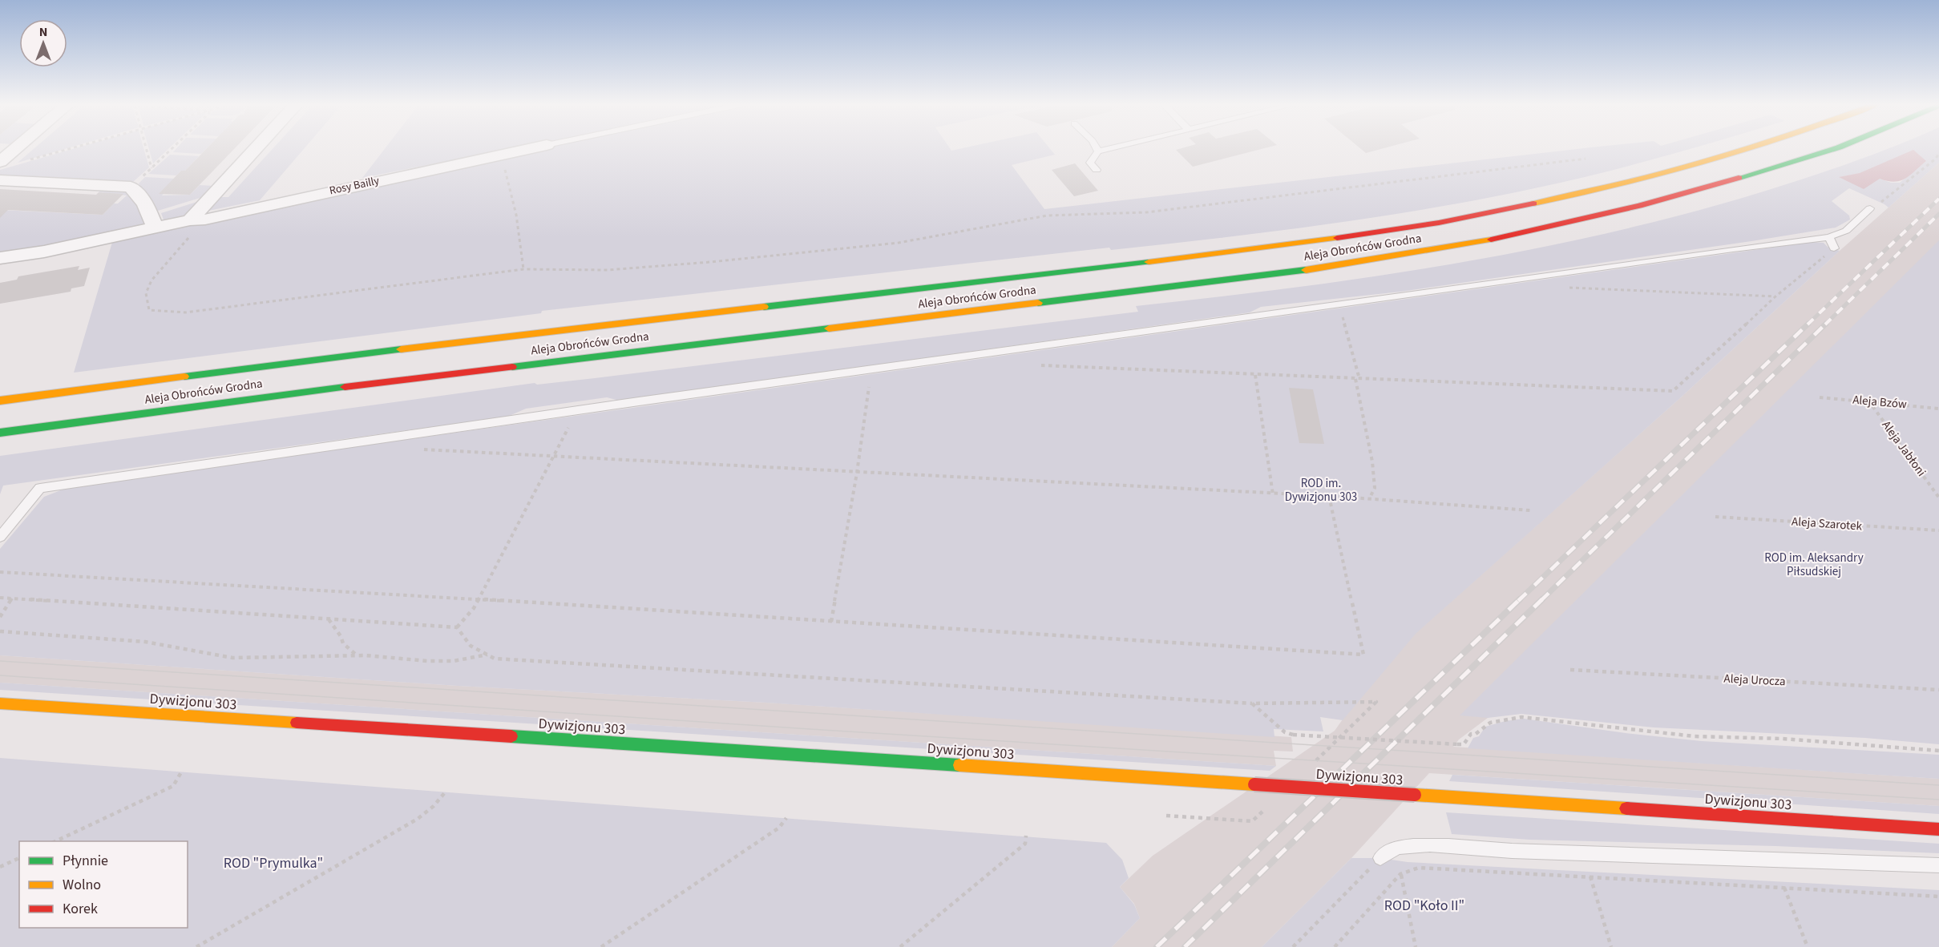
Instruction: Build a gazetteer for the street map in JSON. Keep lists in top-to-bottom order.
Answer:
{
  "streets": {
    "main road": ["Aleja Obrońców Grodna", "Dywizjonu 303"],
    "street": ["Rosy Bailly"],
    "path": [
      "Aleja Bzów",
      "Aleja Jabłoni",
      "Aleja Szarotek",
      "Aleja Urocza"
    ]
  },
  "crossings": [
    ["Aleja Bzów", "Aleja Jabłoni"]
  ],
  "parks": [
    "ROD im. Dywizjonu 303",
    "ROD im. Aleksandry Piłsudskiej",
    "ROD \"Prymulka\"",
    "ROD \"Koło II\""
  ],
  "legend": ["Płynnie", "Wolno", "Korek"],
  "north": "top"
}
